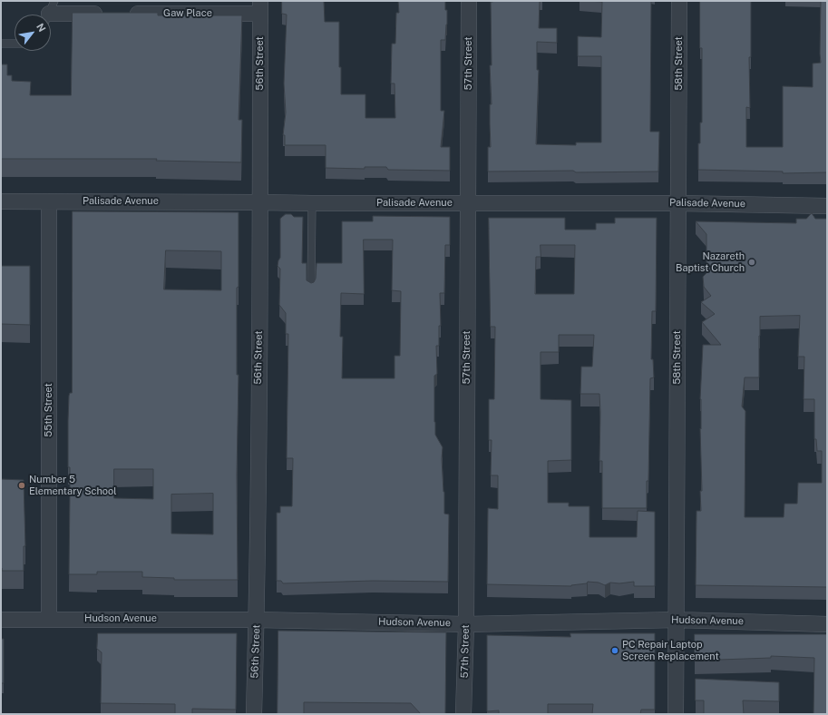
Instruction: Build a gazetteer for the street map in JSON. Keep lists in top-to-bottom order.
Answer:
{
  "streets": {
    "street": [
      "Gaw Place",
      "56th Street",
      "57th Street",
      "58th Street",
      "Palisade Avenue",
      "55th Street",
      "Hudson Avenue"
    ]
  },
  "crossings": [
    ["Gaw Place", "56th Street"],
    ["56th Street", "Palisade Avenue"],
    ["56th Street", "Hudson Avenue"],
    ["57th Street", "Palisade Avenue"],
    ["57th Street", "Hudson Avenue"],
    ["58th Street", "Palisade Avenue"],
    ["58th Street", "Hudson Avenue"],
    ["Palisade Avenue", "55th Street"],
    ["55th Street", "Hudson Avenue"]
  ],
  "places": ["Nazareth Baptist Church", "Number 5 Elementary School", "PC Repair Laptop Screen Replacement"],
  "north": "top right"
}
